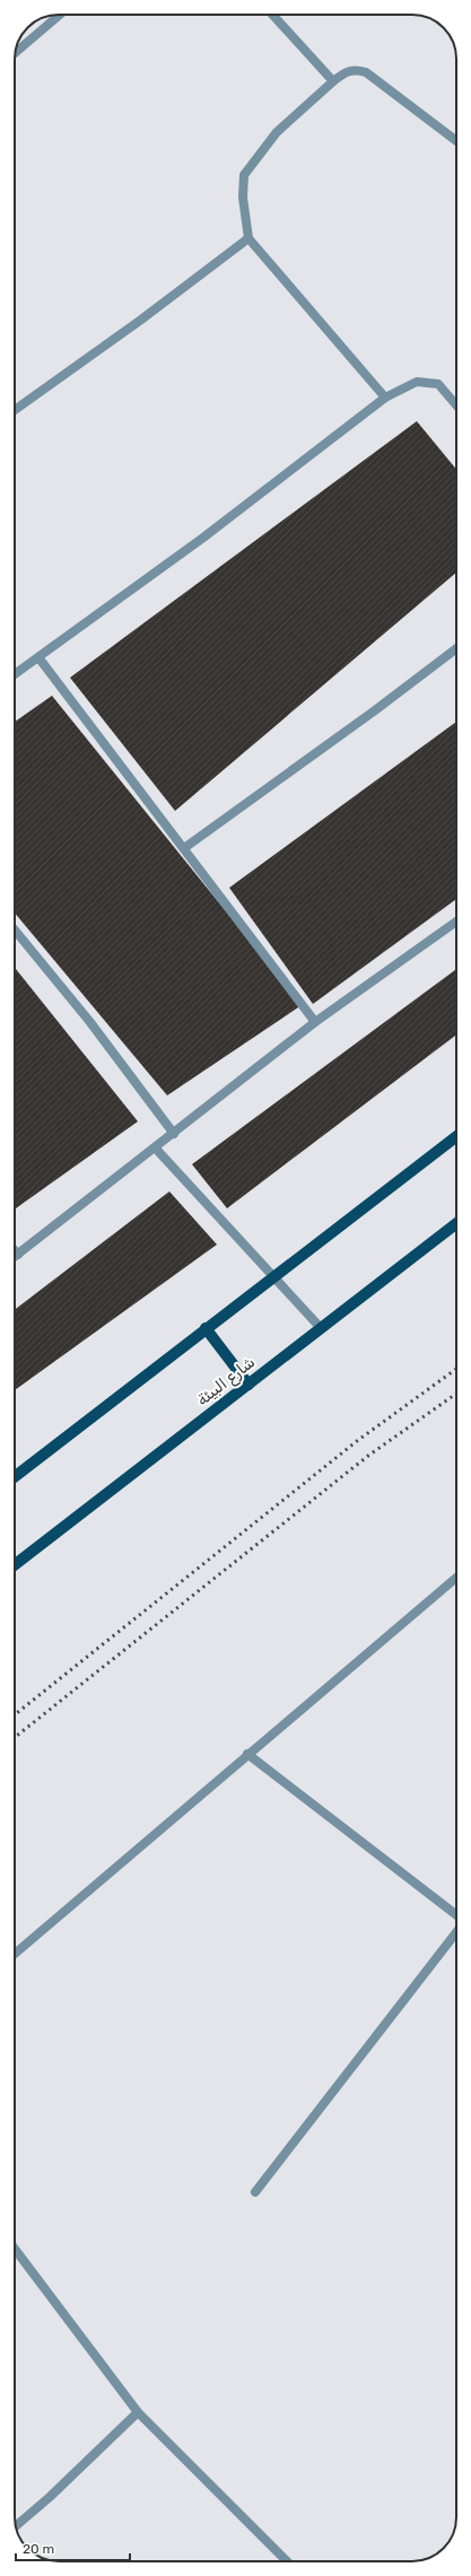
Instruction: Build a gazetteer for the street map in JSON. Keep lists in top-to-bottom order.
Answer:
{
  "streets": {
    "main road": ["شارع البيئة"]
  },
  "scale_bar": "20 m"
}
